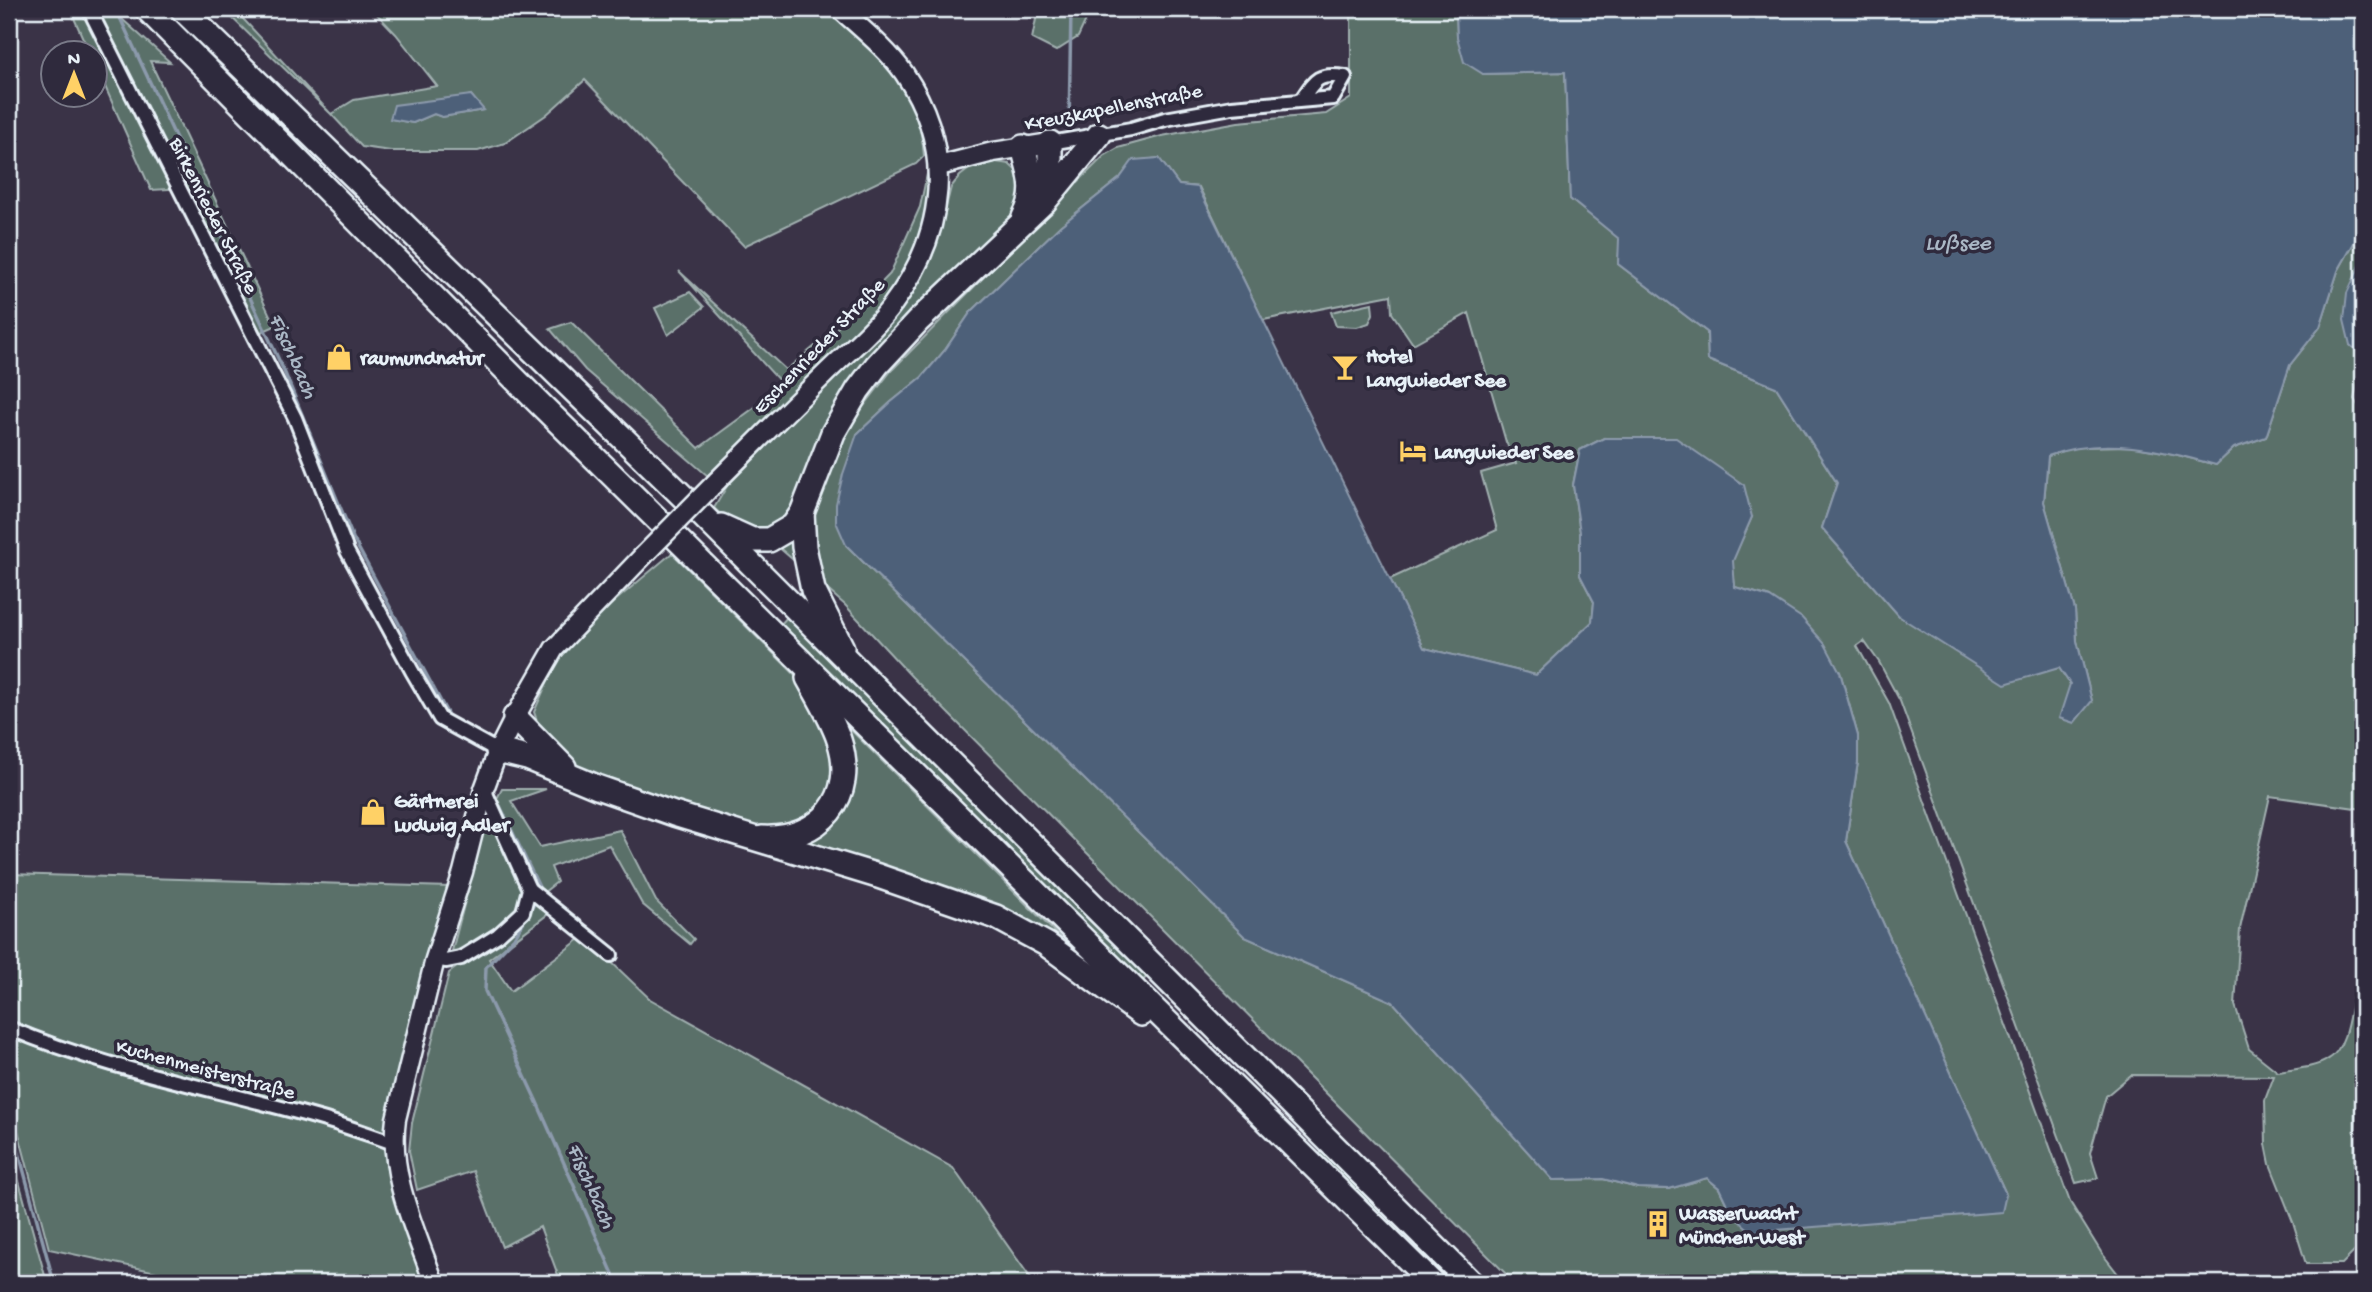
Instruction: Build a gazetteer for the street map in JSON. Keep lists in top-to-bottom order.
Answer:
{
  "streets": {
    "street": [
      "Kreuzkapellenstraße",
      "Birkenrieder Straße",
      "Eschenrieder Straße",
      "Kuchenmeisterstraße"
    ]
  },
  "crossings": [
    ["Kreuzkapellenstraße", "Eschenrieder Straße"]
  ],
  "water": ["Lußsee", "Fischbach"],
  "places": {
    "shop": ["raumundnatur", "Gärtnerei Ludwig Adler"],
    "bar": ["Hotel Langwieder See"],
    "hotel": ["Langwieder See"],
    "building": ["Wasserwacht München-West"]
  },
  "north": "top"
}
